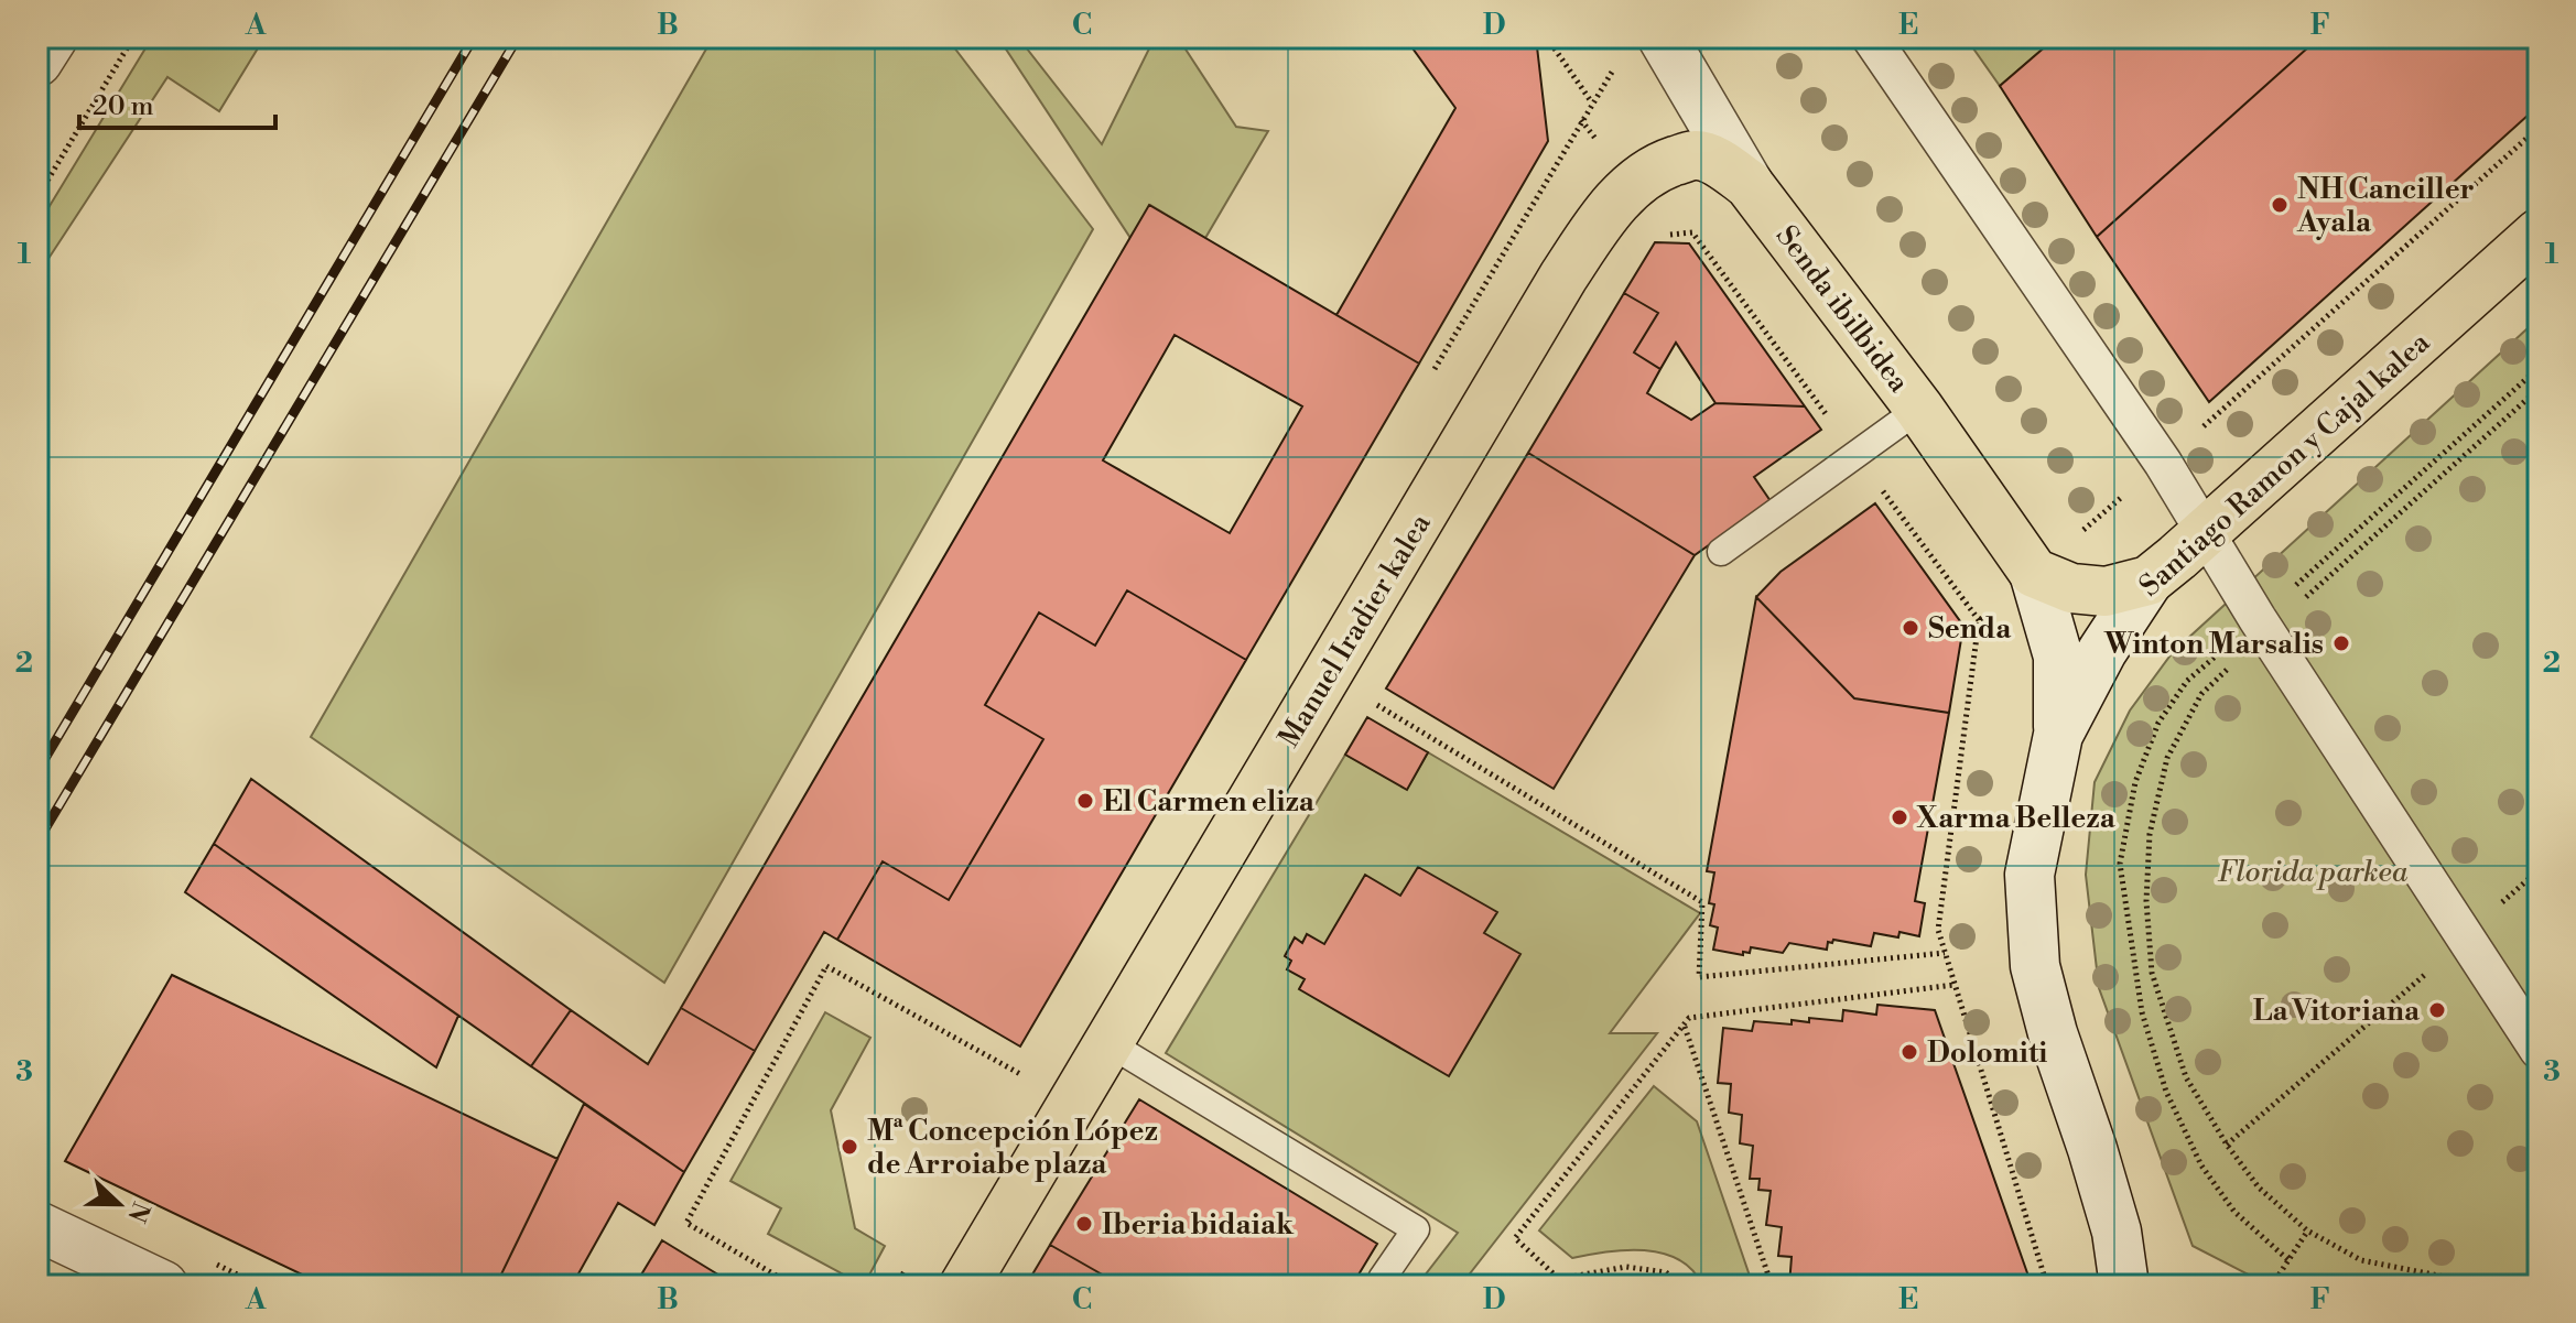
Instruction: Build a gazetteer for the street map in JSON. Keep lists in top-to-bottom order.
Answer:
{
  "streets": {
    "main road": ["Senda ibilbidea", "Santiago Ramon y Cajal kalea", "Manuel Iradier kalea"]
  },
  "crossings": [
    ["Senda ibilbidea", "Santiago Ramon y Cajal kalea"],
    ["Senda ibilbidea", "Manuel Iradier kalea"]
  ],
  "parks": ["Florida parkea"],
  "places": [
    "NH Canciller Ayala",
    "Senda",
    "Winton Marsalis",
    "El Carmen eliza",
    "Xarma Belleza",
    "La Vitoriana",
    "Dolomiti",
    "Mª Concepción López de Arroiabe plaza",
    "Iberia bidaiak"
  ],
  "scale_bar": "20 m",
  "north": "right",
  "grid": {
    "columns": [
      "A",
      "B",
      "C",
      "D",
      "E",
      "F"
    ],
    "rows": ["1", "2", "3"]
  }
}
